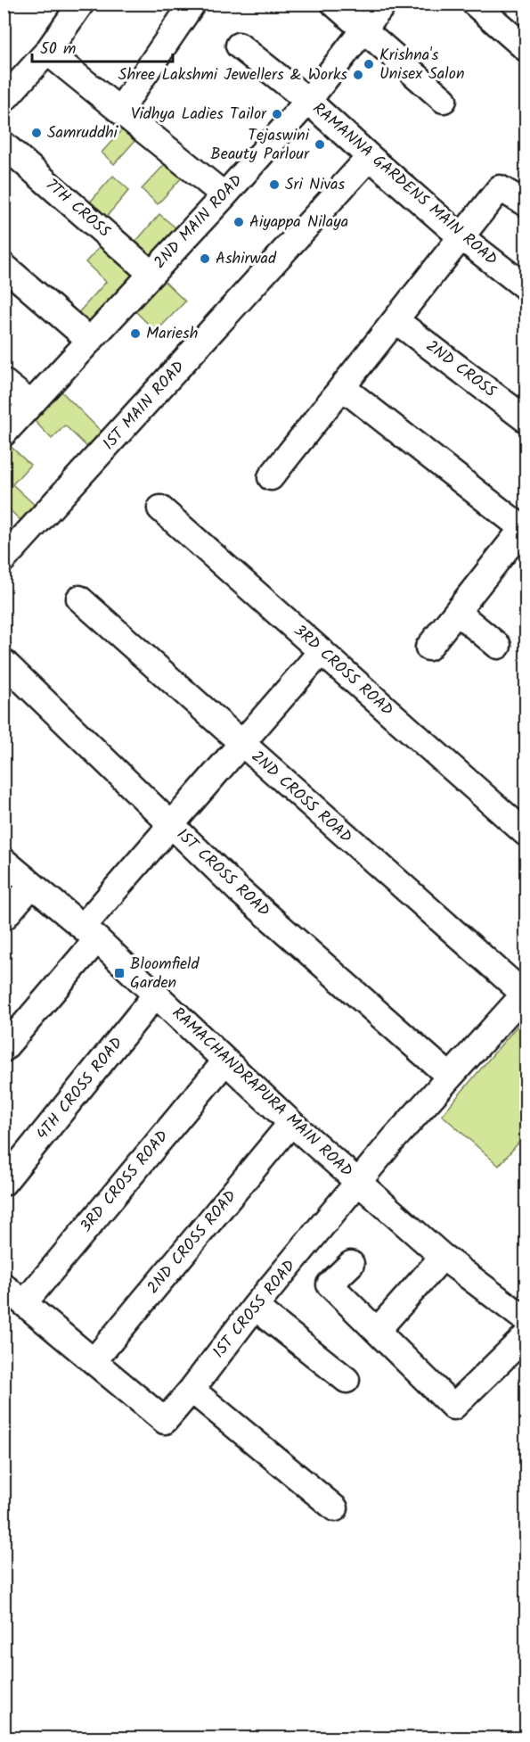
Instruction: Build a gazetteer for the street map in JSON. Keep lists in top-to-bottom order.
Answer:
{
  "streets": {
    "street": [
      "RAMANNA GARDENS MAIN ROAD",
      "7TH CROSS",
      "2ND MAIN ROAD",
      "2ND CROSS",
      "1ST MAIN ROAD",
      "3RD CROSS ROAD",
      "2ND CROSS ROAD",
      "1ST CROSS ROAD",
      "4TH CROSS ROAD",
      "RAMACHANDRAPURA MAIN ROAD"
    ]
  },
  "crossings": [
    ["RAMANNA GARDENS MAIN ROAD", "2ND MAIN ROAD"],
    ["RAMANNA GARDENS MAIN ROAD", "1ST MAIN ROAD"],
    ["7TH CROSS", "2ND MAIN ROAD"],
    ["3RD CROSS ROAD", "RAMACHANDRAPURA MAIN ROAD"],
    ["2ND CROSS ROAD", "1ST CROSS ROAD"],
    ["2ND CROSS ROAD", "RAMACHANDRAPURA MAIN ROAD"],
    ["1ST CROSS ROAD", "RAMACHANDRAPURA MAIN ROAD"],
    ["4TH CROSS ROAD", "RAMACHANDRAPURA MAIN ROAD"]
  ],
  "places": {
    "other": [
      "Krishna's Unisex Salon",
      "Shree Lakshmi Jewellers & Works",
      "Vidhya Ladies Tailor",
      "Samruddhi",
      "Tejaswini Beauty Parlour",
      "Sri Nivas",
      "Aiyappa Nilaya",
      "Ashirwad",
      "Mariesh"
    ],
    "transit": ["Bloomfield Garden"]
  },
  "scale_bar": "50 m"
}
